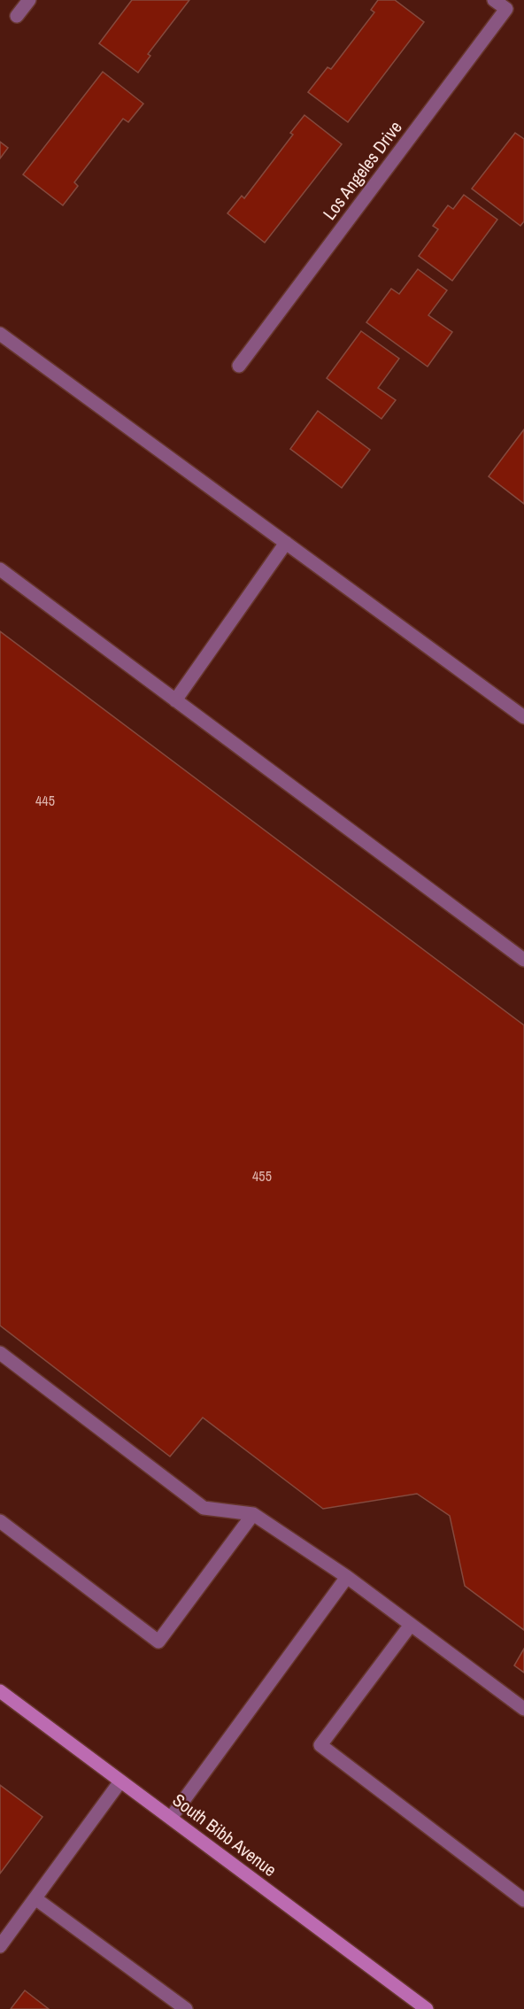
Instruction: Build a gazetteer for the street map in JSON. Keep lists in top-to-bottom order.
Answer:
{
  "streets": {
    "main road": ["South Bibb Avenue"],
    "street": ["Los Angeles Drive"]
  },
  "house_numbers": ["445", "455"]
}
